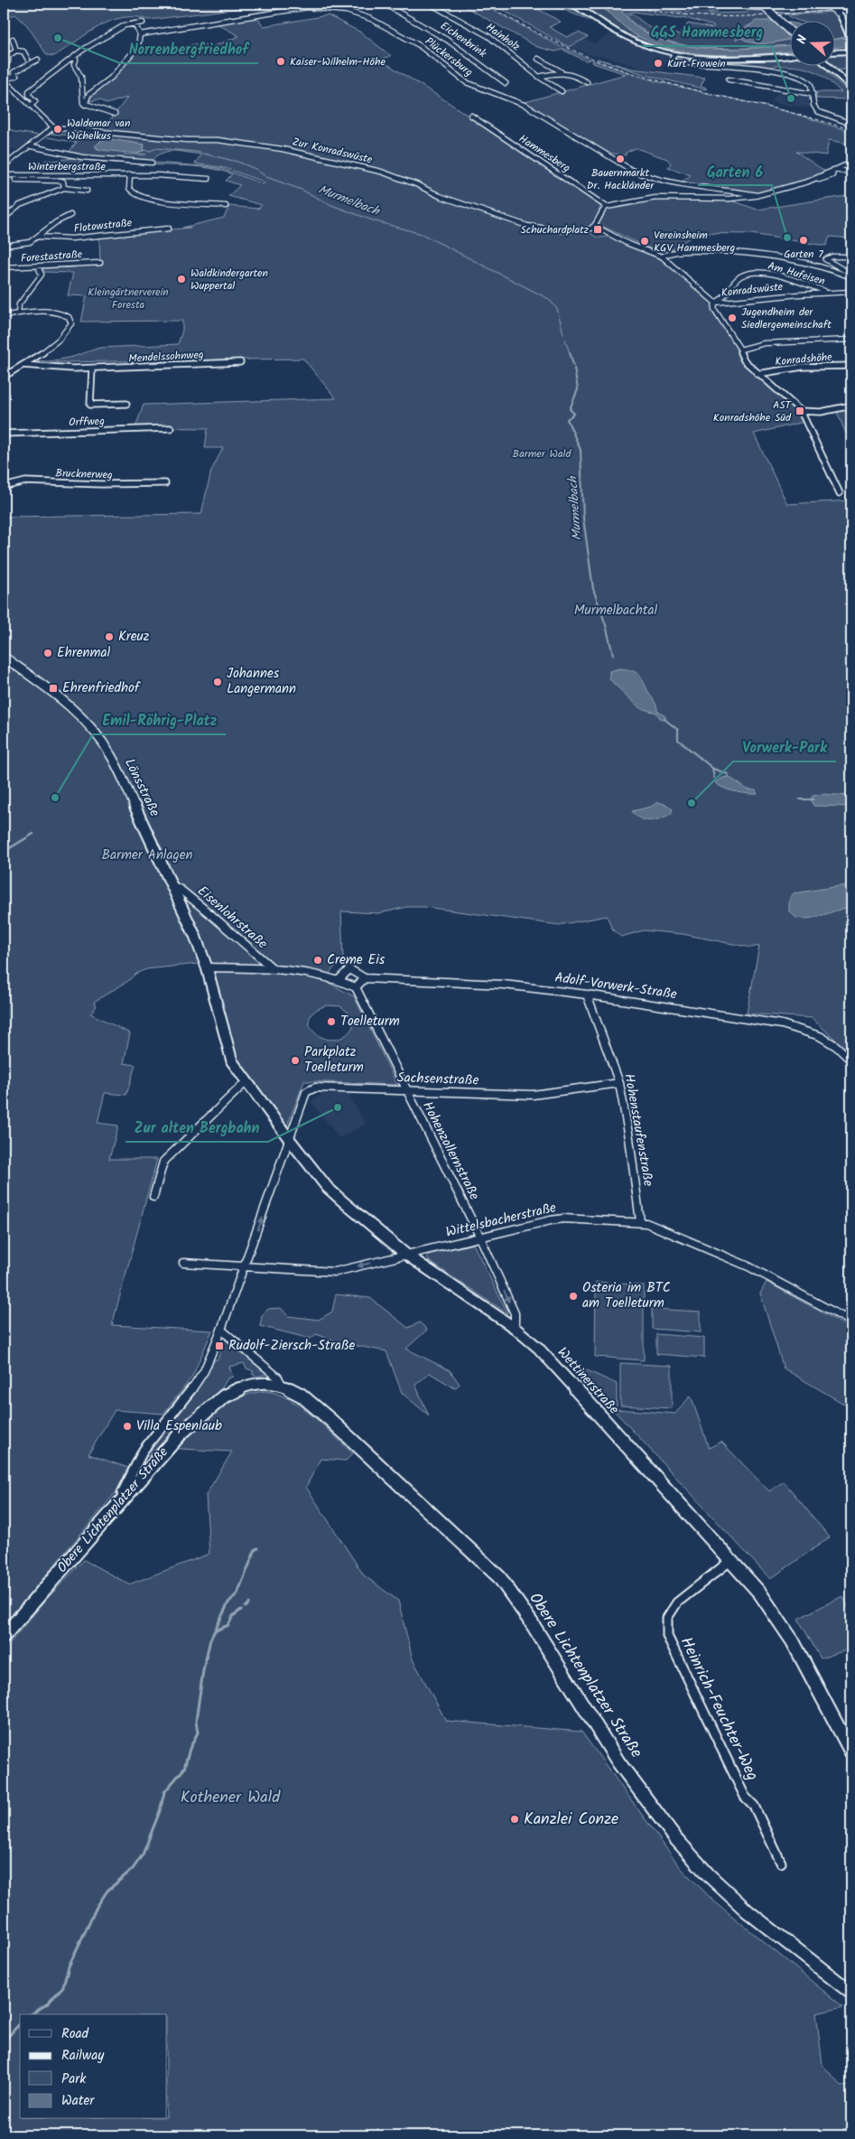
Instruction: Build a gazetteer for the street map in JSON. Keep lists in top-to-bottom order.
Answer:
{
  "streets": {
    "street": [
      "Hainholz",
      "Eichenbrink",
      "Plückersburg",
      "Zur Konradswüste",
      "Hammesberg",
      "Winterbergstraße",
      "Flotowstraße",
      "Forestastraße",
      "Am Hufeisen",
      "Konradswüste",
      "Mendelssohnweg",
      "Konradshöhe",
      "Orffweg",
      "Brucknerweg",
      "Lönsstraße",
      "Eisenlohrstraße",
      "Adolf-Vorwerk-Straße",
      "Sachsenstraße",
      "Hohenstaufenstraße",
      "Hohenzollernstraße",
      "Wittelsbacherstraße",
      "Wettinerstraße",
      "Obere Lichtenplatzer Straße",
      "Heinrich-Feuchter-Weg"
    ]
  },
  "crossings": [
    ["Zur Konradswüste", "Konradswüste"],
    ["Am Hufeisen", "Konradswüste"],
    ["Am Hufeisen", "Konradshöhe"],
    ["Konradswüste", "Konradshöhe"],
    ["Lönsstraße", "Eisenlohrstraße"],
    ["Lönsstraße", "Wettinerstraße"],
    ["Adolf-Vorwerk-Straße", "Hohenstaufenstraße"],
    ["Sachsenstraße", "Hohenstaufenstraße"],
    ["Sachsenstraße", "Hohenzollernstraße"],
    ["Sachsenstraße", "Wettinerstraße"],
    ["Hohenstaufenstraße", "Wittelsbacherstraße"],
    ["Hohenzollernstraße", "Wittelsbacherstraße"],
    ["Hohenzollernstraße", "Wettinerstraße"],
    ["Wittelsbacherstraße", "Wettinerstraße"],
    ["Wettinerstraße", "Heinrich-Feuchter-Weg"]
  ],
  "water": ["Murmelbach"],
  "parks": [
    "Kleingärtnerverein Foresta",
    "Barmer Wald",
    "Murmelbachtal",
    "Barmer Anlagen",
    "Kothener Wald"
  ],
  "places": {
    "other": [
      "Norrenbergfriedhof",
      "Kaiser-Wilhelm-Höhe",
      "Kurt Frowein",
      "GGS Hammesberg",
      "Waldemar van Wichelkus",
      "Bauernmarkt Dr. Hackländer",
      "Garten 6",
      "Garten 7",
      "Vereinsheim KGV Hammesberg",
      "Waldkindergarten Wuppertal",
      "Jugendheim der Siedlergemeinschaft",
      "Kreuz",
      "Ehrenmal",
      "Johannes Langermann",
      "Emil-Röhrig-Platz",
      "Vorwerk-Park",
      "Creme Eis",
      "Toelleturm",
      "Parkplatz Toelleturm",
      "Zur alten Bergbahn",
      "Osteria im BTC am Toelleturm",
      "Villa Espenlaub",
      "Kanzlei Conze"
    ],
    "transit": [
      "Schuchardplatz",
      "AST Konradshöhe Süd",
      "Ehrenfriedhof",
      "Rudolf-Ziersch-Straße"
    ]
  },
  "legend": [
    "Road",
    "Railway",
    "Park",
    "Water"
  ],
  "north": "left"
}
